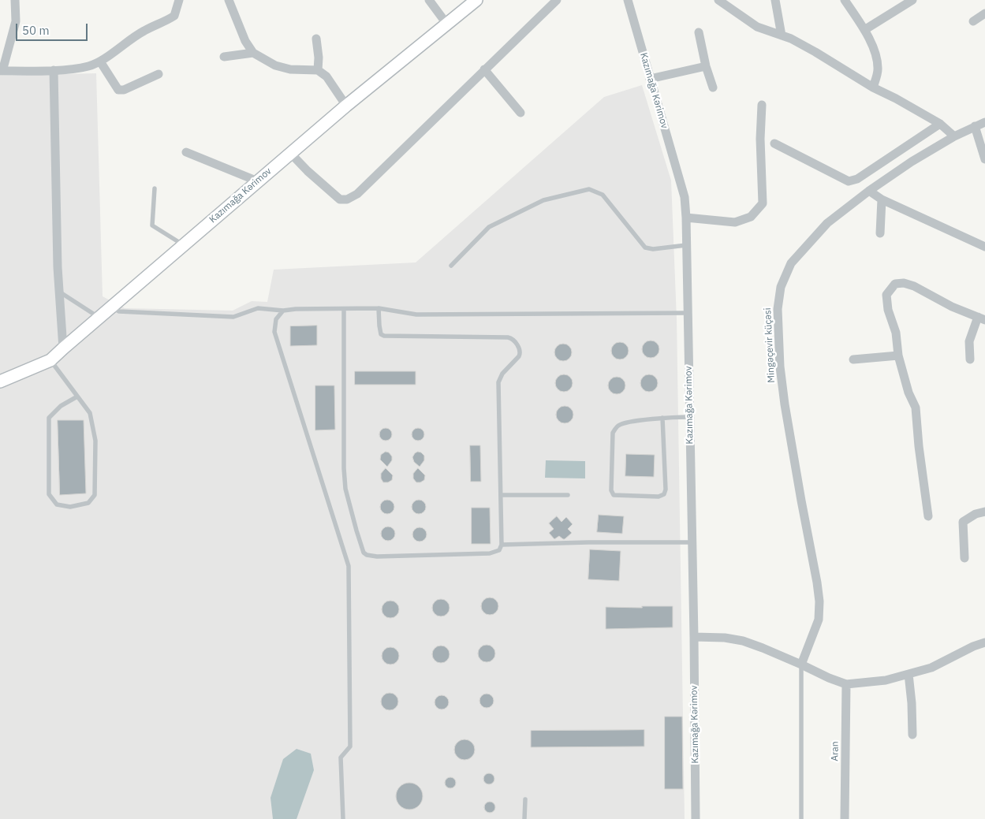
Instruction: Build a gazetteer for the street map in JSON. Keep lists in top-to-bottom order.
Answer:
{
  "streets": {
    "street": ["Kazımağa Kərimov", "Mingəçevir küçəsi", "Aran"]
  },
  "scale_bar": "50 m"
}
